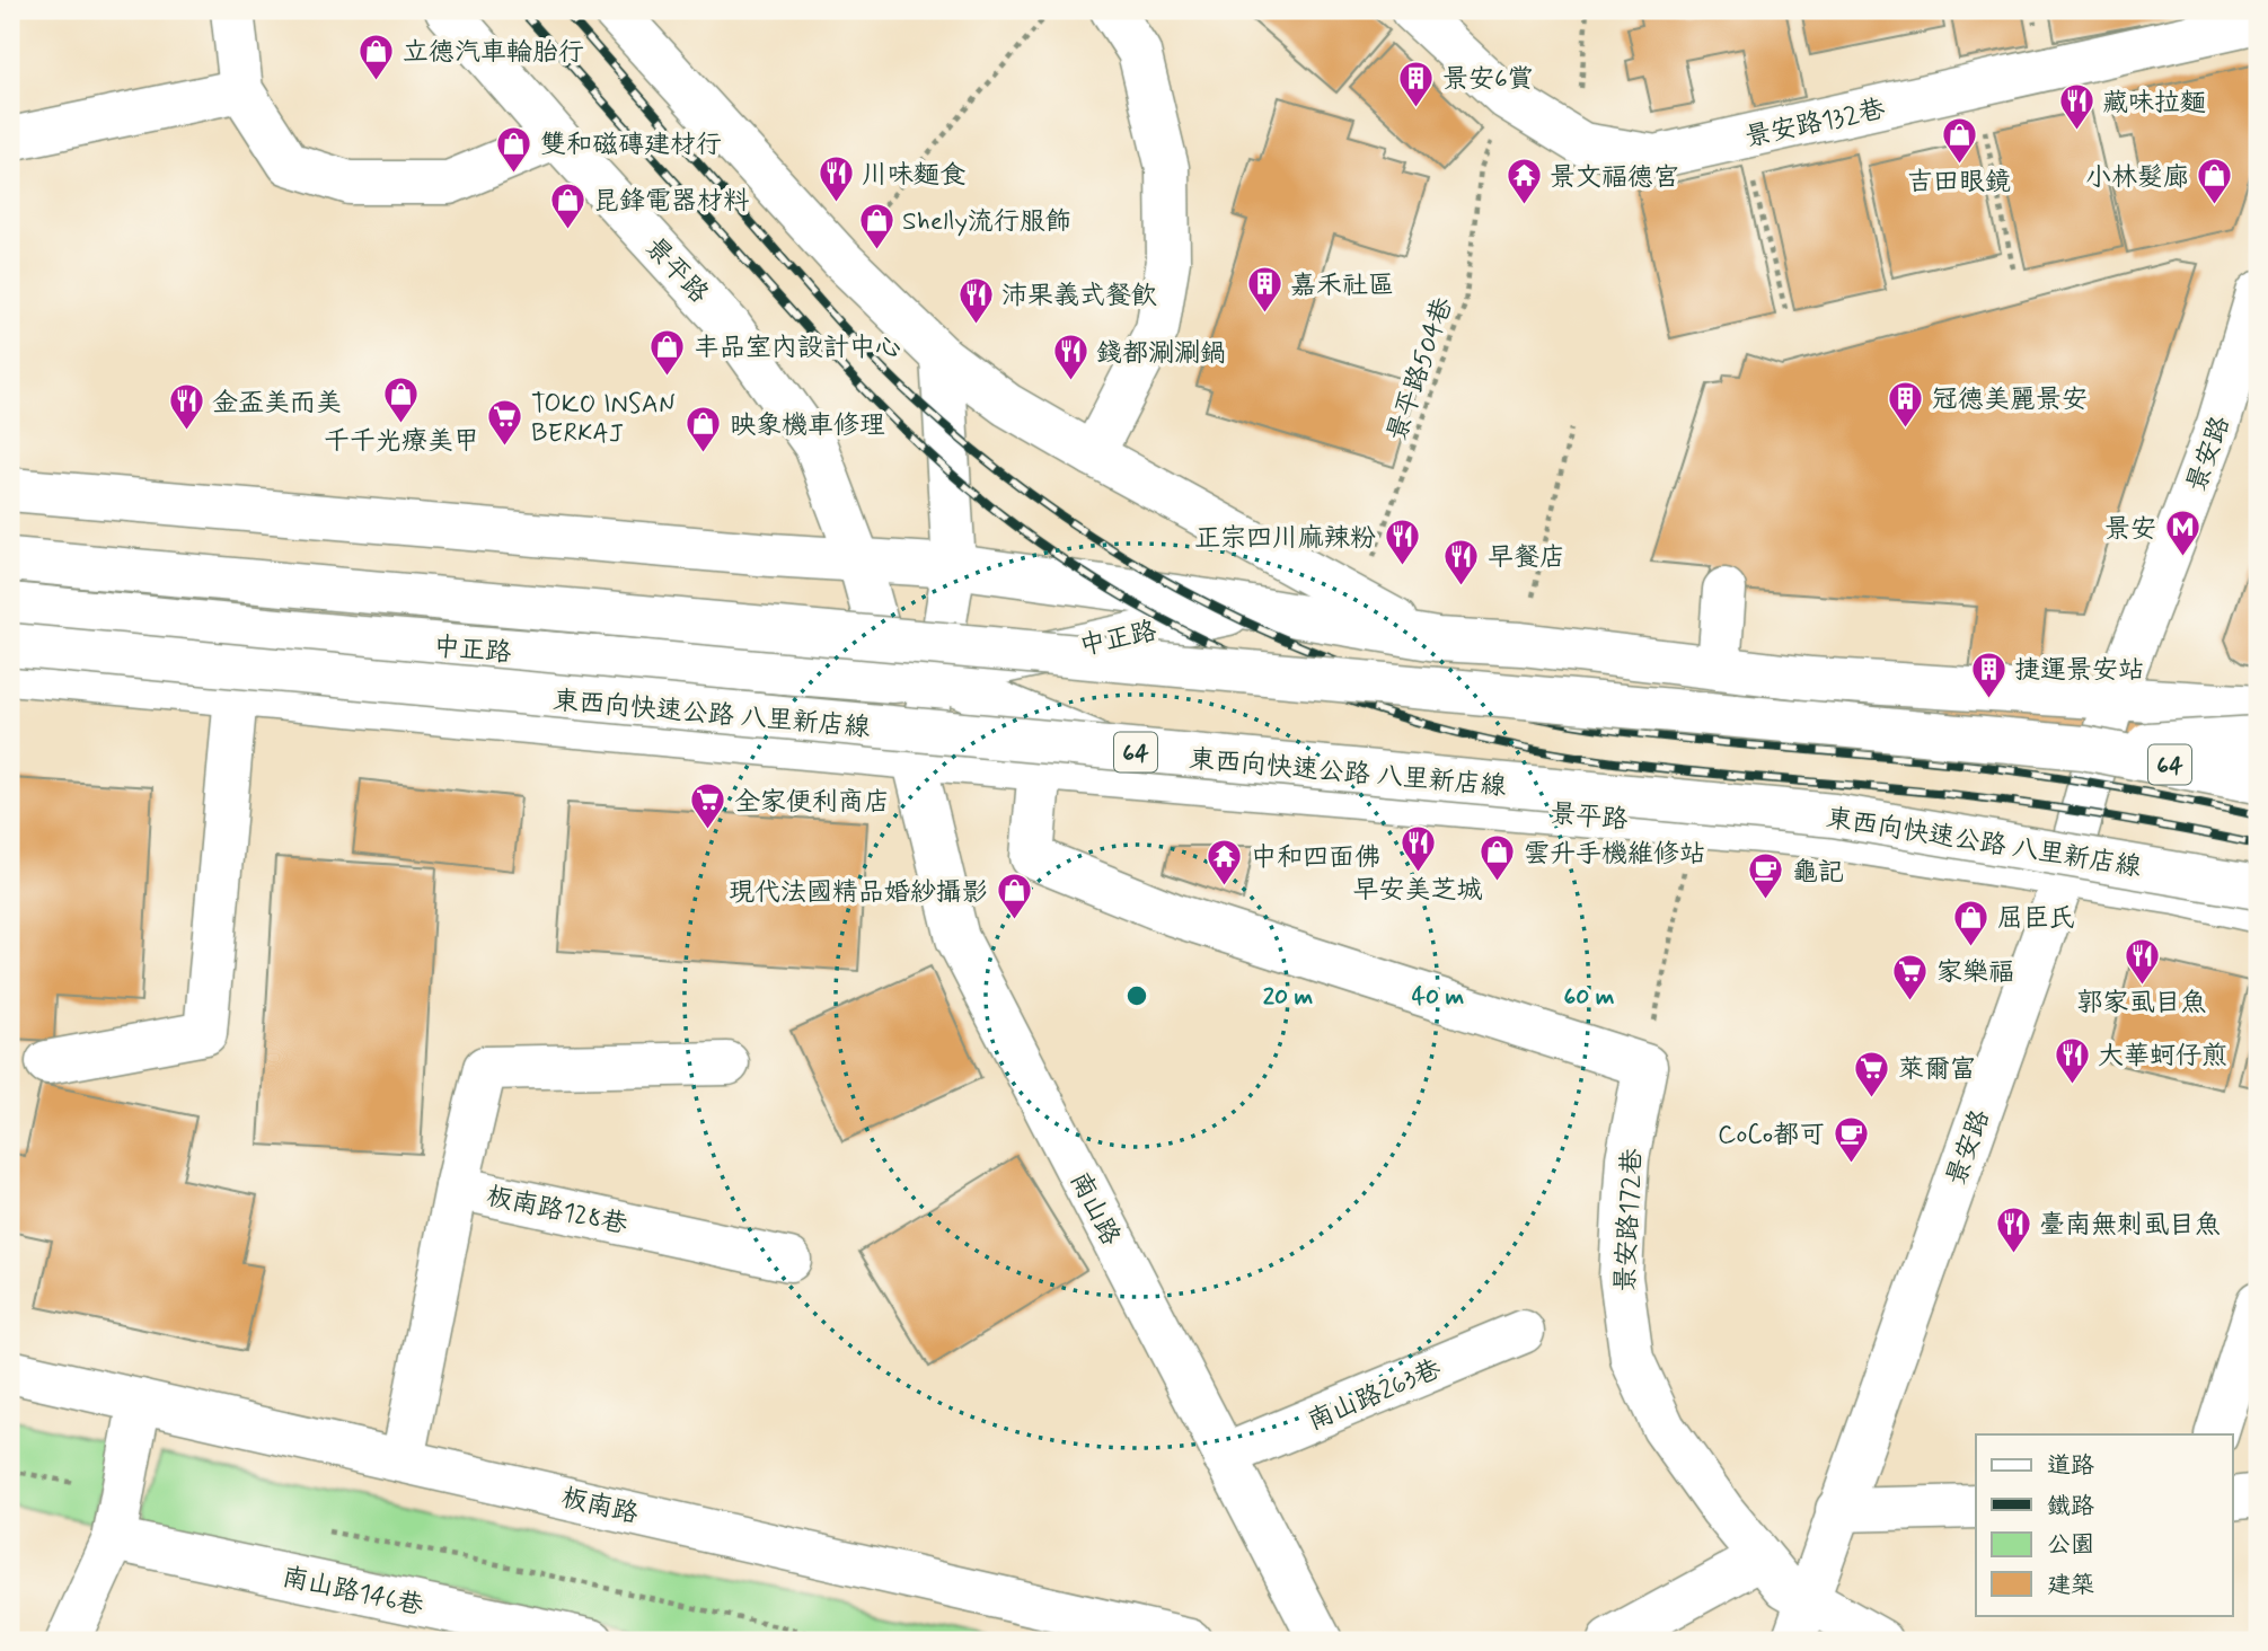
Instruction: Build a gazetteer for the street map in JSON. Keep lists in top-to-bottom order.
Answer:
{
  "streets": {
    "main road": [
      "景安路132巷",
      "景平路",
      "景安路",
      "中正路",
      "東西向快速公路 八里新店線",
      "64",
      "南山路",
      "板南路128巷",
      "景安路172巷",
      "南山路263巷",
      "板南路",
      "南山路146巷"
    ],
    "path": ["景平路504巷"]
  },
  "crossings": [
    ["景安路132巷", "景平路504巷"],
    ["景平路", "景安路"],
    ["景平路", "中正路"],
    ["景平路", "南山路"],
    ["景安路", "景安路172巷"],
    ["南山路", "南山路263巷"],
    ["板南路128巷", "板南路"]
  ],
  "places": {
    "shop": [
      "立德汽車輪胎行",
      "吉田眼鏡",
      "雙和磁磚建材行",
      "小林髮廊",
      "昆鋒電器材料",
      "Shelly流行服飾",
      "丰品室內設計中心",
      "千千光療美甲",
      "映象機車修理",
      "雲升手機維修站",
      "現代法國精品婚紗攝影",
      "屈臣氏"
    ],
    "building": [
      "景安6賞",
      "嘉禾社區",
      "冠德美麗景安",
      "捷運景安站"
    ],
    "restaurant": [
      "藏味拉麵",
      "川味麵食",
      "沛果義式餐飲",
      "錢都涮涮鍋",
      "金盃美而美",
      "正宗四川麻辣粉",
      "早餐店",
      "早安美芝城",
      "郭家虱目魚",
      "大華蚵仔煎",
      "臺南無刺虱目魚"
    ],
    "temple": ["景文福德宮", "中和四面佛"],
    "supermarket": [
      "TOKO INSAN BERKAJ",
      "全家便利商店",
      "家樂福",
      "萊爾富"
    ],
    "metro station": ["景安"],
    "cafe": ["龜記", "CoCo都可"]
  },
  "legend": [
    "道路",
    "鐵路",
    "公園",
    "建築"
  ],
  "rings": ["20 m", "40 m", "60 m"]
}
